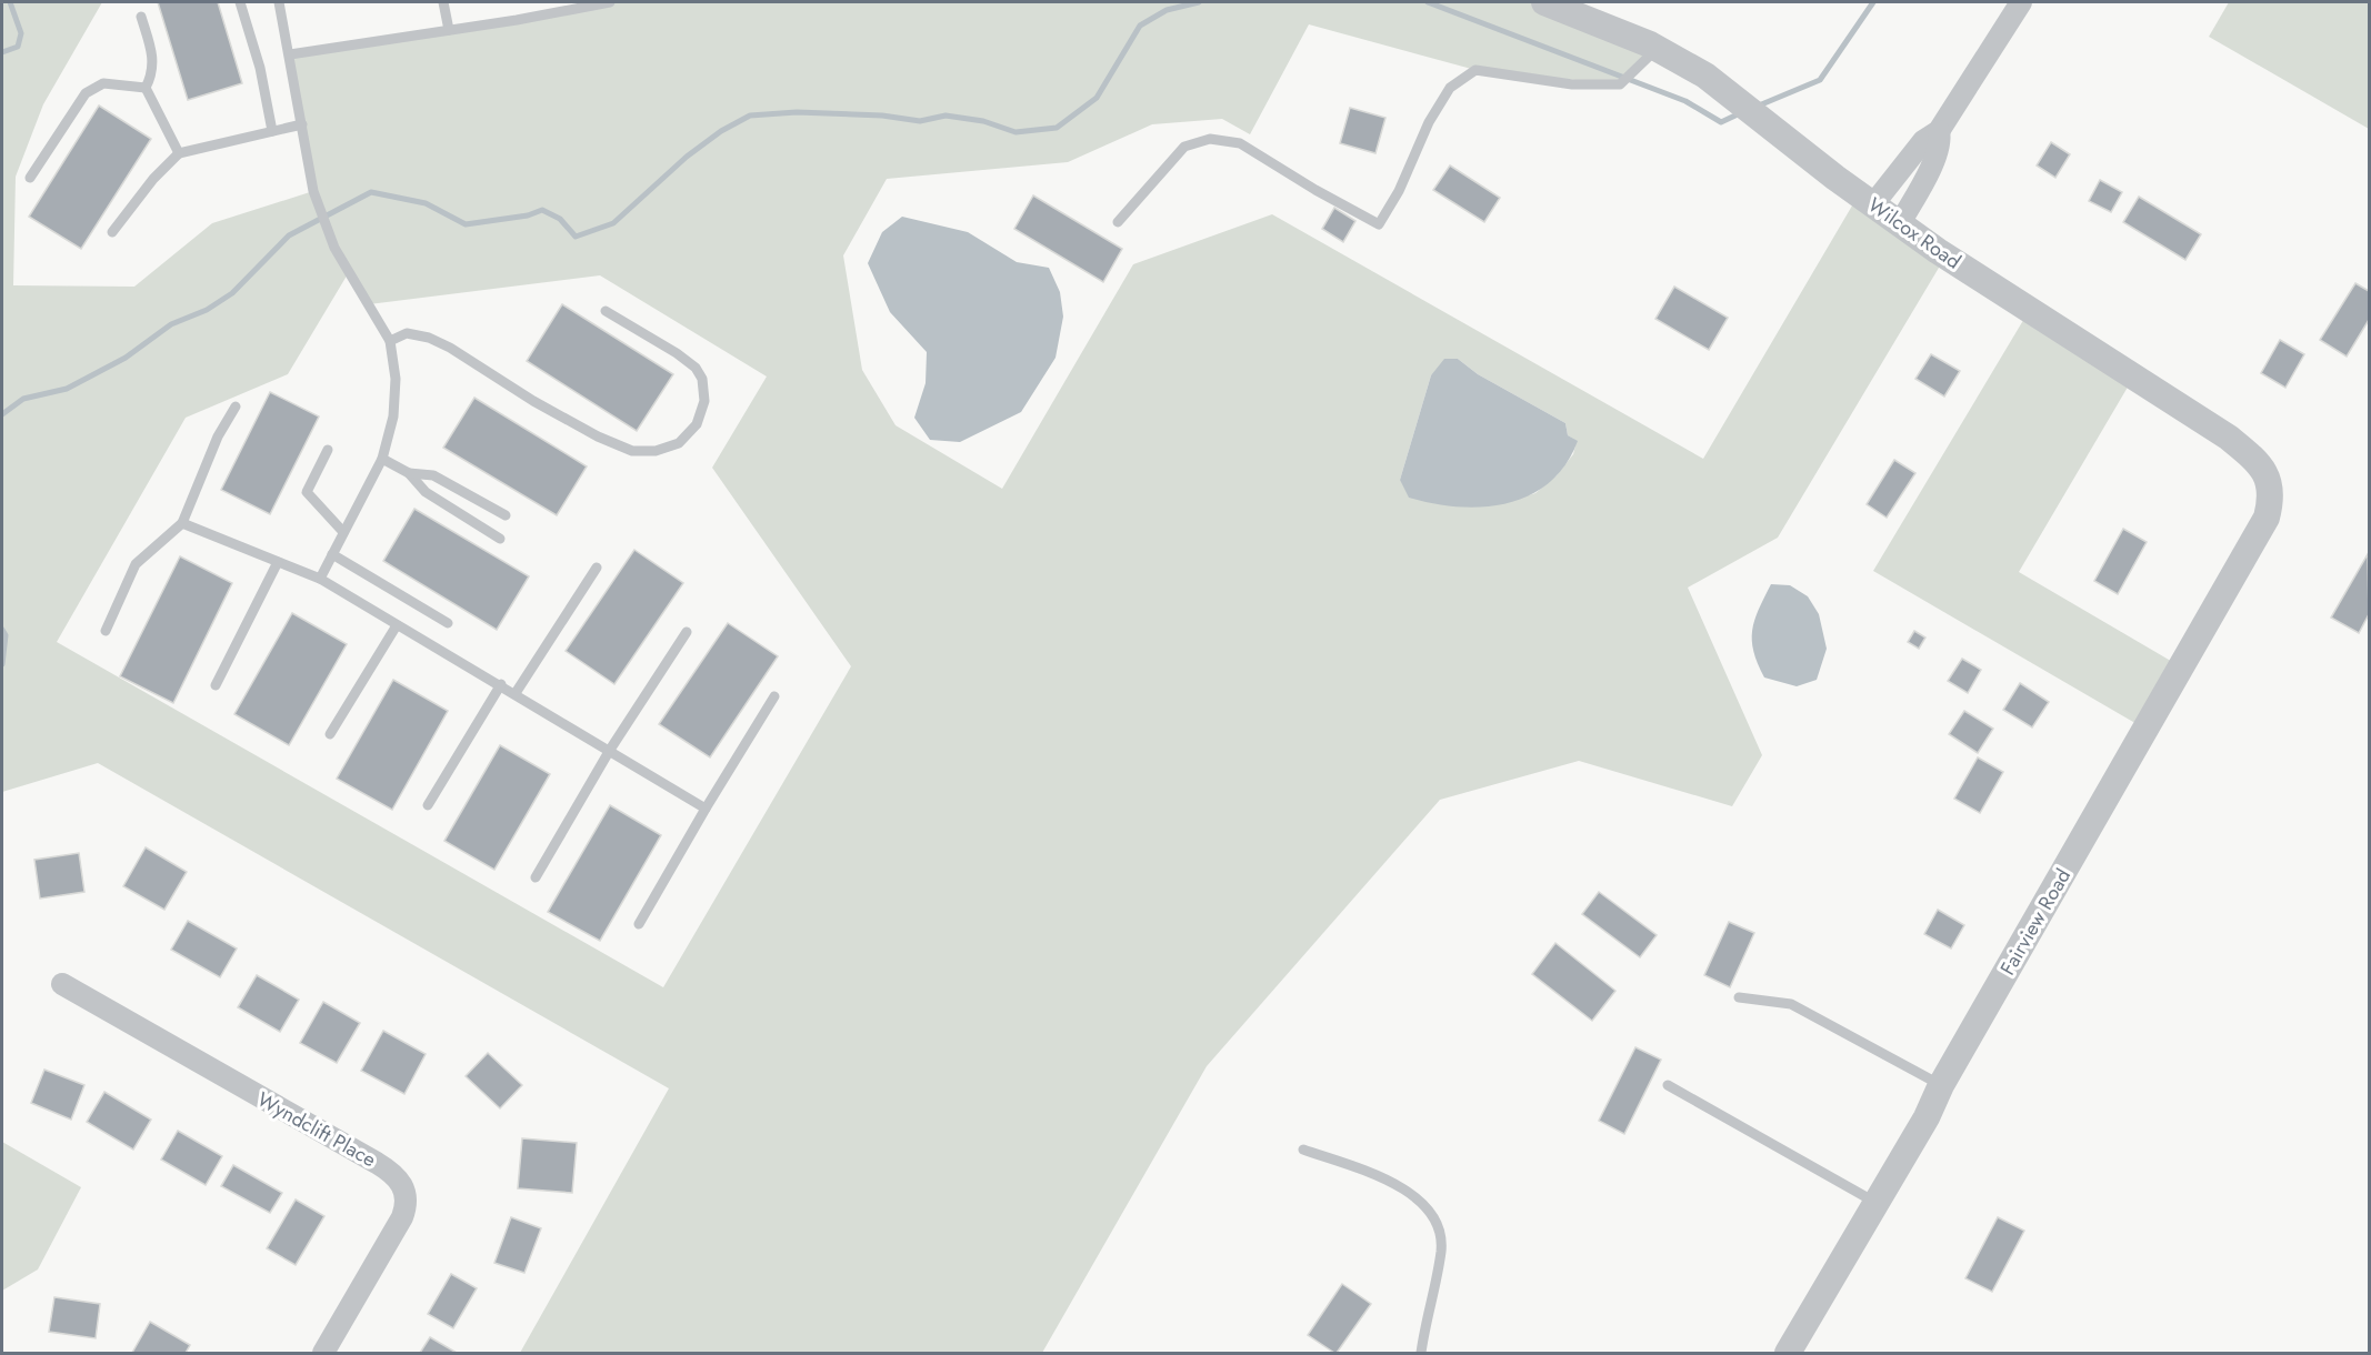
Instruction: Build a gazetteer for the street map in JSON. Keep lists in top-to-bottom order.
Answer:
{
  "streets": {
    "street": ["Wilcox Road", "Fairview Road", "Wyndclift Place"]
  },
  "crossings": [
    ["Wilcox Road", "Fairview Road"]
  ]
}
